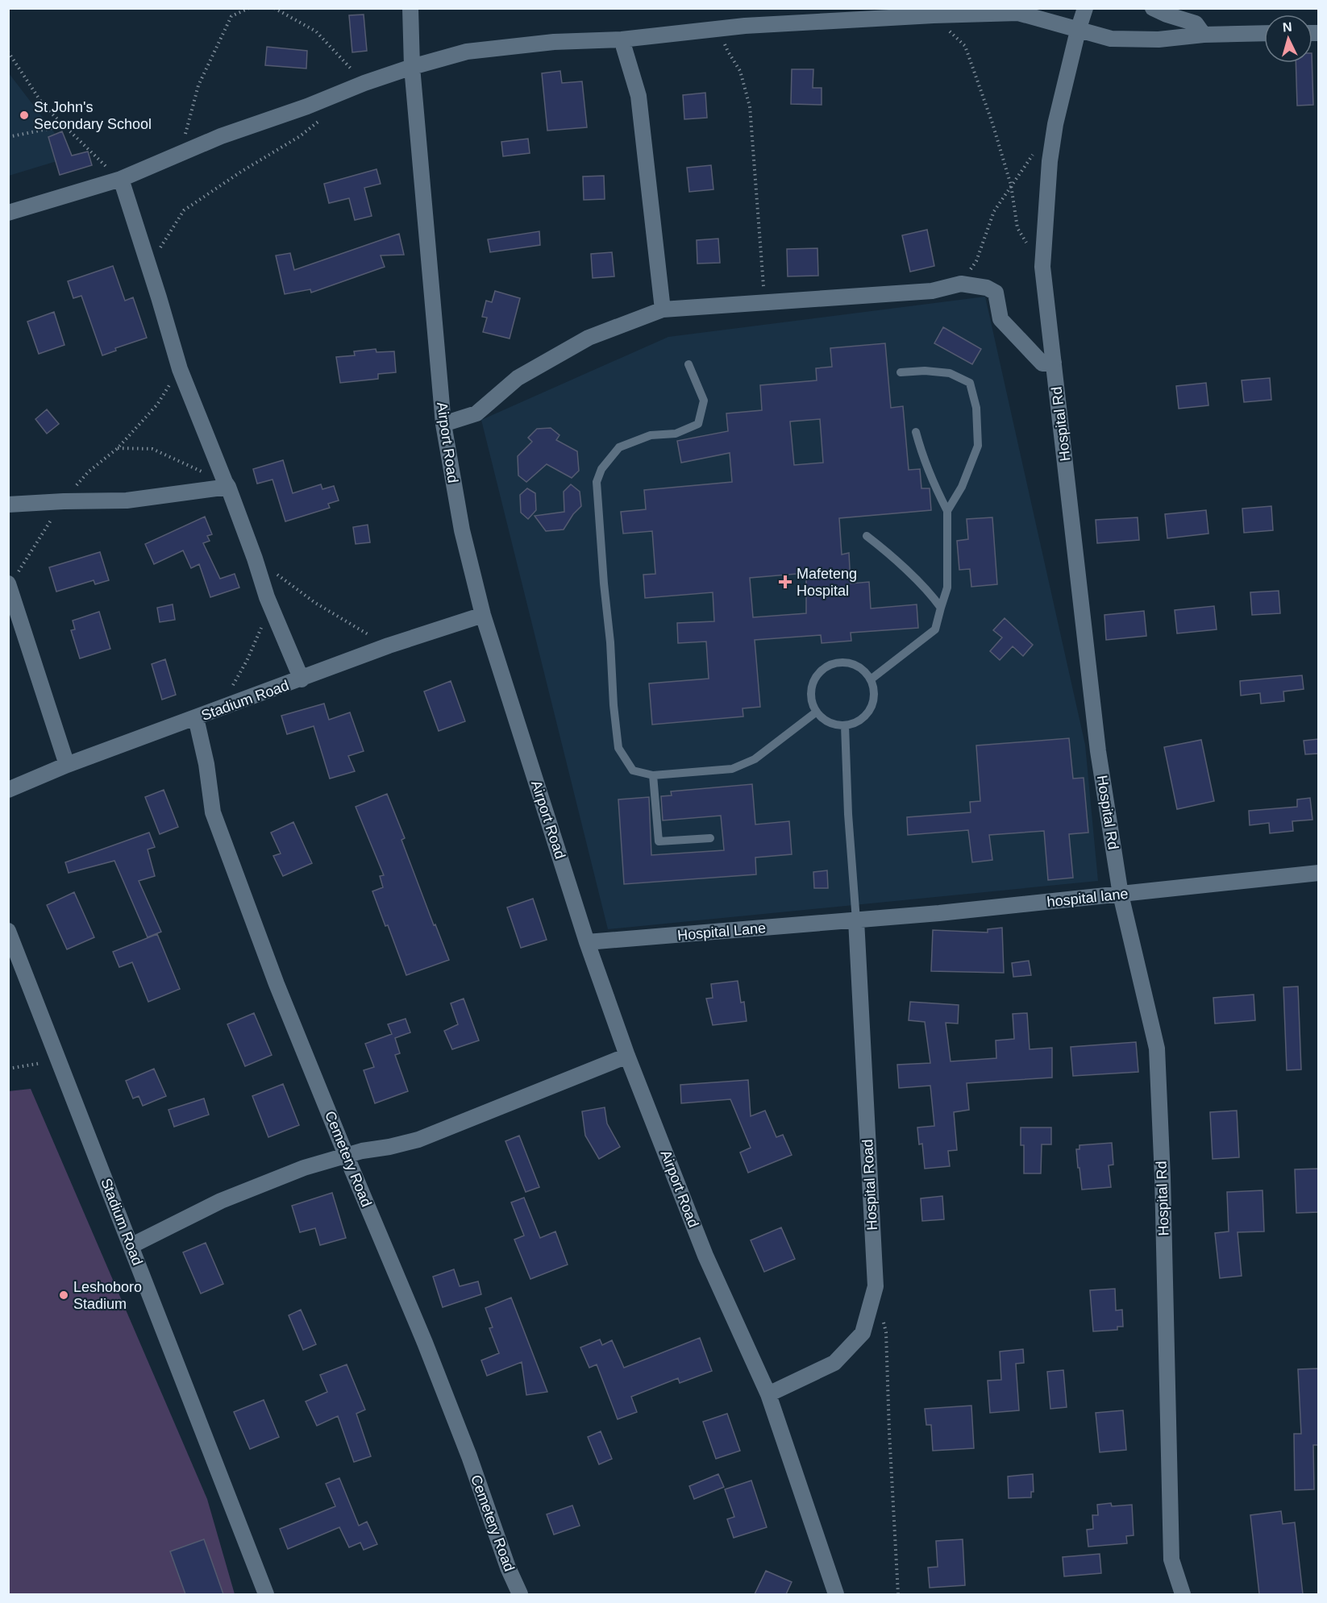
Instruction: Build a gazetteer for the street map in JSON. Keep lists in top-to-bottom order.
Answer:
{
  "streets": {
    "street": [
      "Hospital Rd",
      "Airport Road",
      "Stadium Road",
      "hospital lane",
      "Hospital Lane",
      "Cemetery Road",
      "Hospital Road"
    ]
  },
  "crossings": [
    ["Hospital Rd", "hospital lane"],
    ["Airport Road", "Stadium Road"],
    ["Airport Road", "Hospital Lane"],
    ["Airport Road", "Hospital Road"],
    ["Stadium Road", "Cemetery Road"],
    ["hospital lane", "Hospital Lane"],
    ["hospital lane", "Hospital Road"],
    ["Hospital Lane", "Hospital Road"]
  ],
  "places": {
    "other": ["St John's Secondary School", "Leshoboro Stadium"],
    "health": ["Mafeteng Hospital"]
  },
  "north": "top"
}
